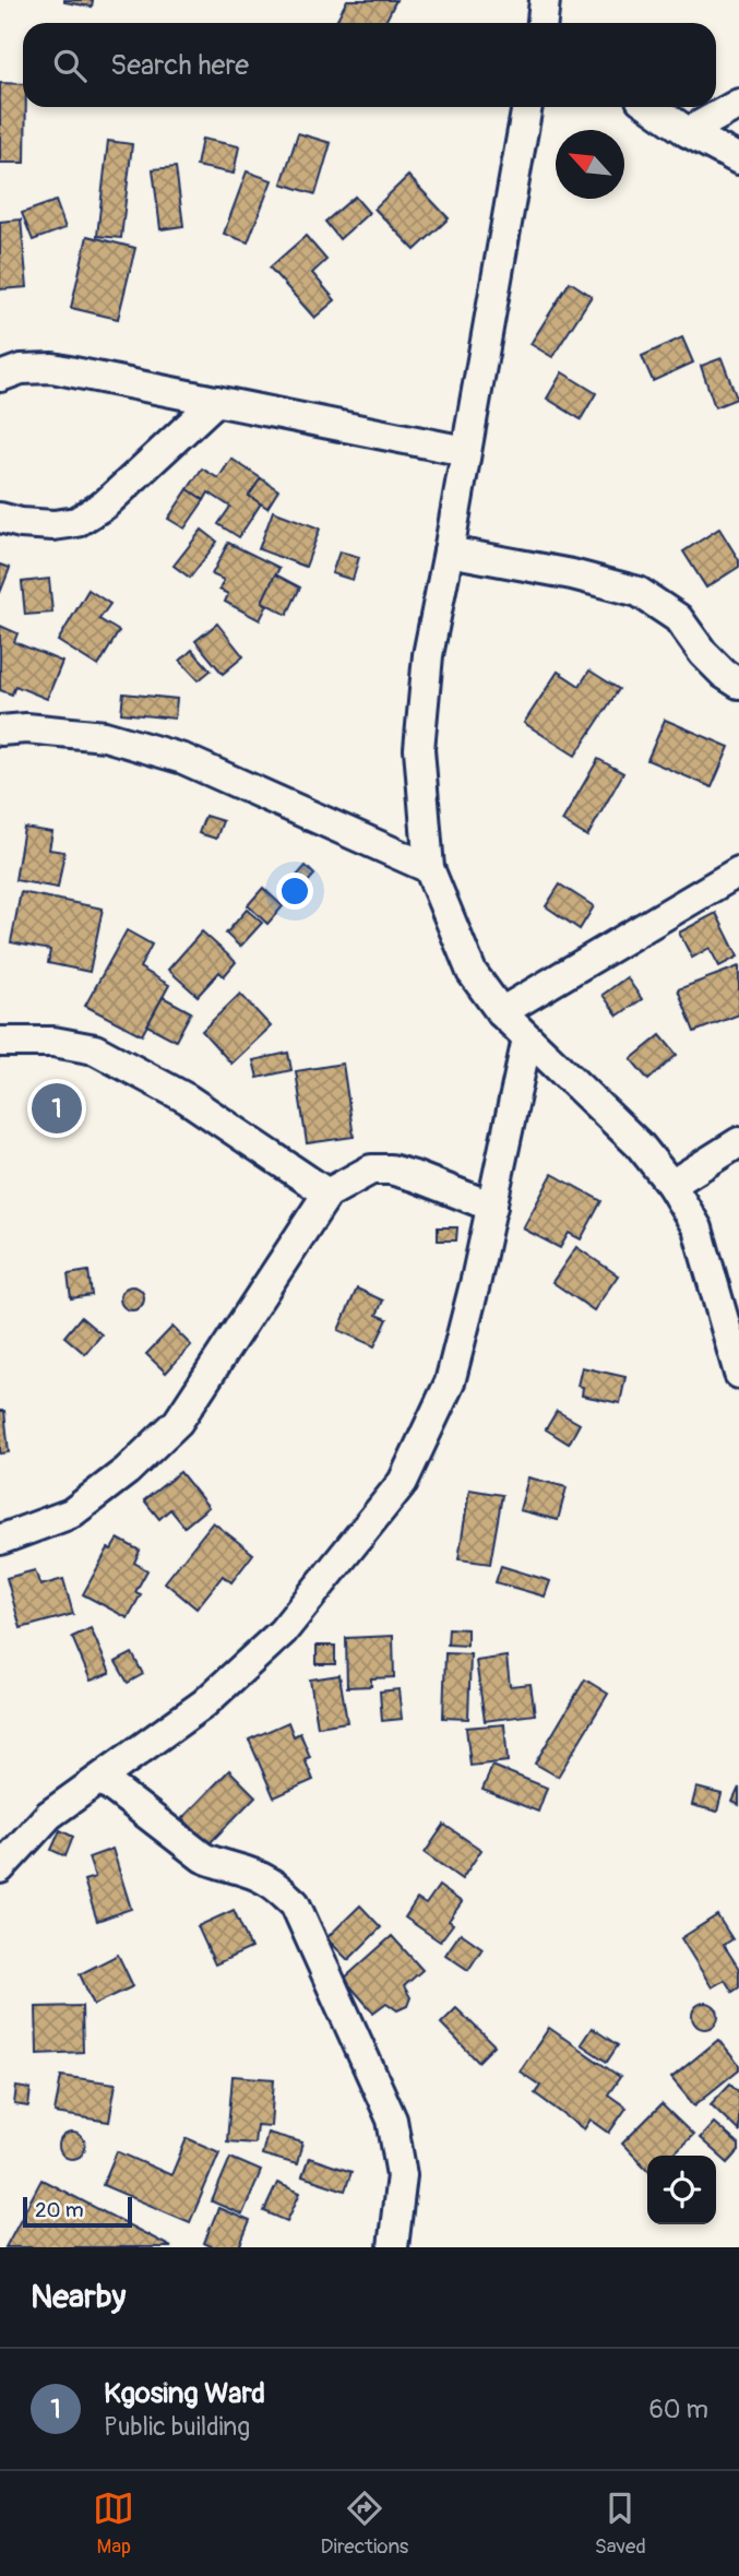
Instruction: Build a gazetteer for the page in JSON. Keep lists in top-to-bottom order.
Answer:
{
  "scale_bar": "20 m",
  "north": "top left",
  "page": {
    "search": "Search here",
    "pins": "1",
    "scale": "20 m",
    "heading": "Nearby",
    "list": [
      {
        "mark": "1",
        "name": "Kgosing Ward",
        "note": "Public building",
        "value": "60 m"
      }
    ],
    "nav": ["Map", "Directions", "Saved"]
  }
}
